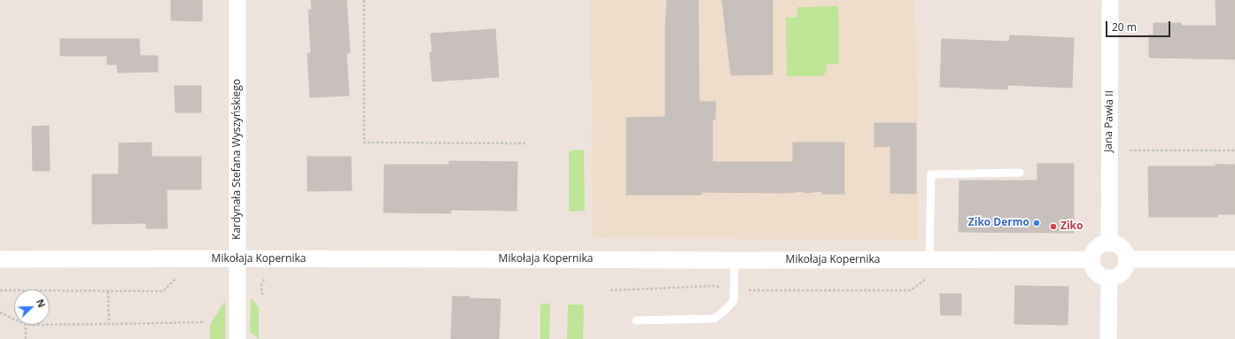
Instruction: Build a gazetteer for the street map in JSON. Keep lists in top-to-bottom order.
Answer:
{
  "streets": {
    "street": ["Jana Pawła II", "Kardynała Stefana Wyszyńskiego", "Mikołaja Kopernika"]
  },
  "crossings": [
    ["Jana Pawła II", "Mikołaja Kopernika"],
    ["Kardynała Stefana Wyszyńskiego", "Mikołaja Kopernika"]
  ],
  "places": ["Ziko Dermo", "Ziko"],
  "scale_bar": "20 m",
  "north": "top right"
}
